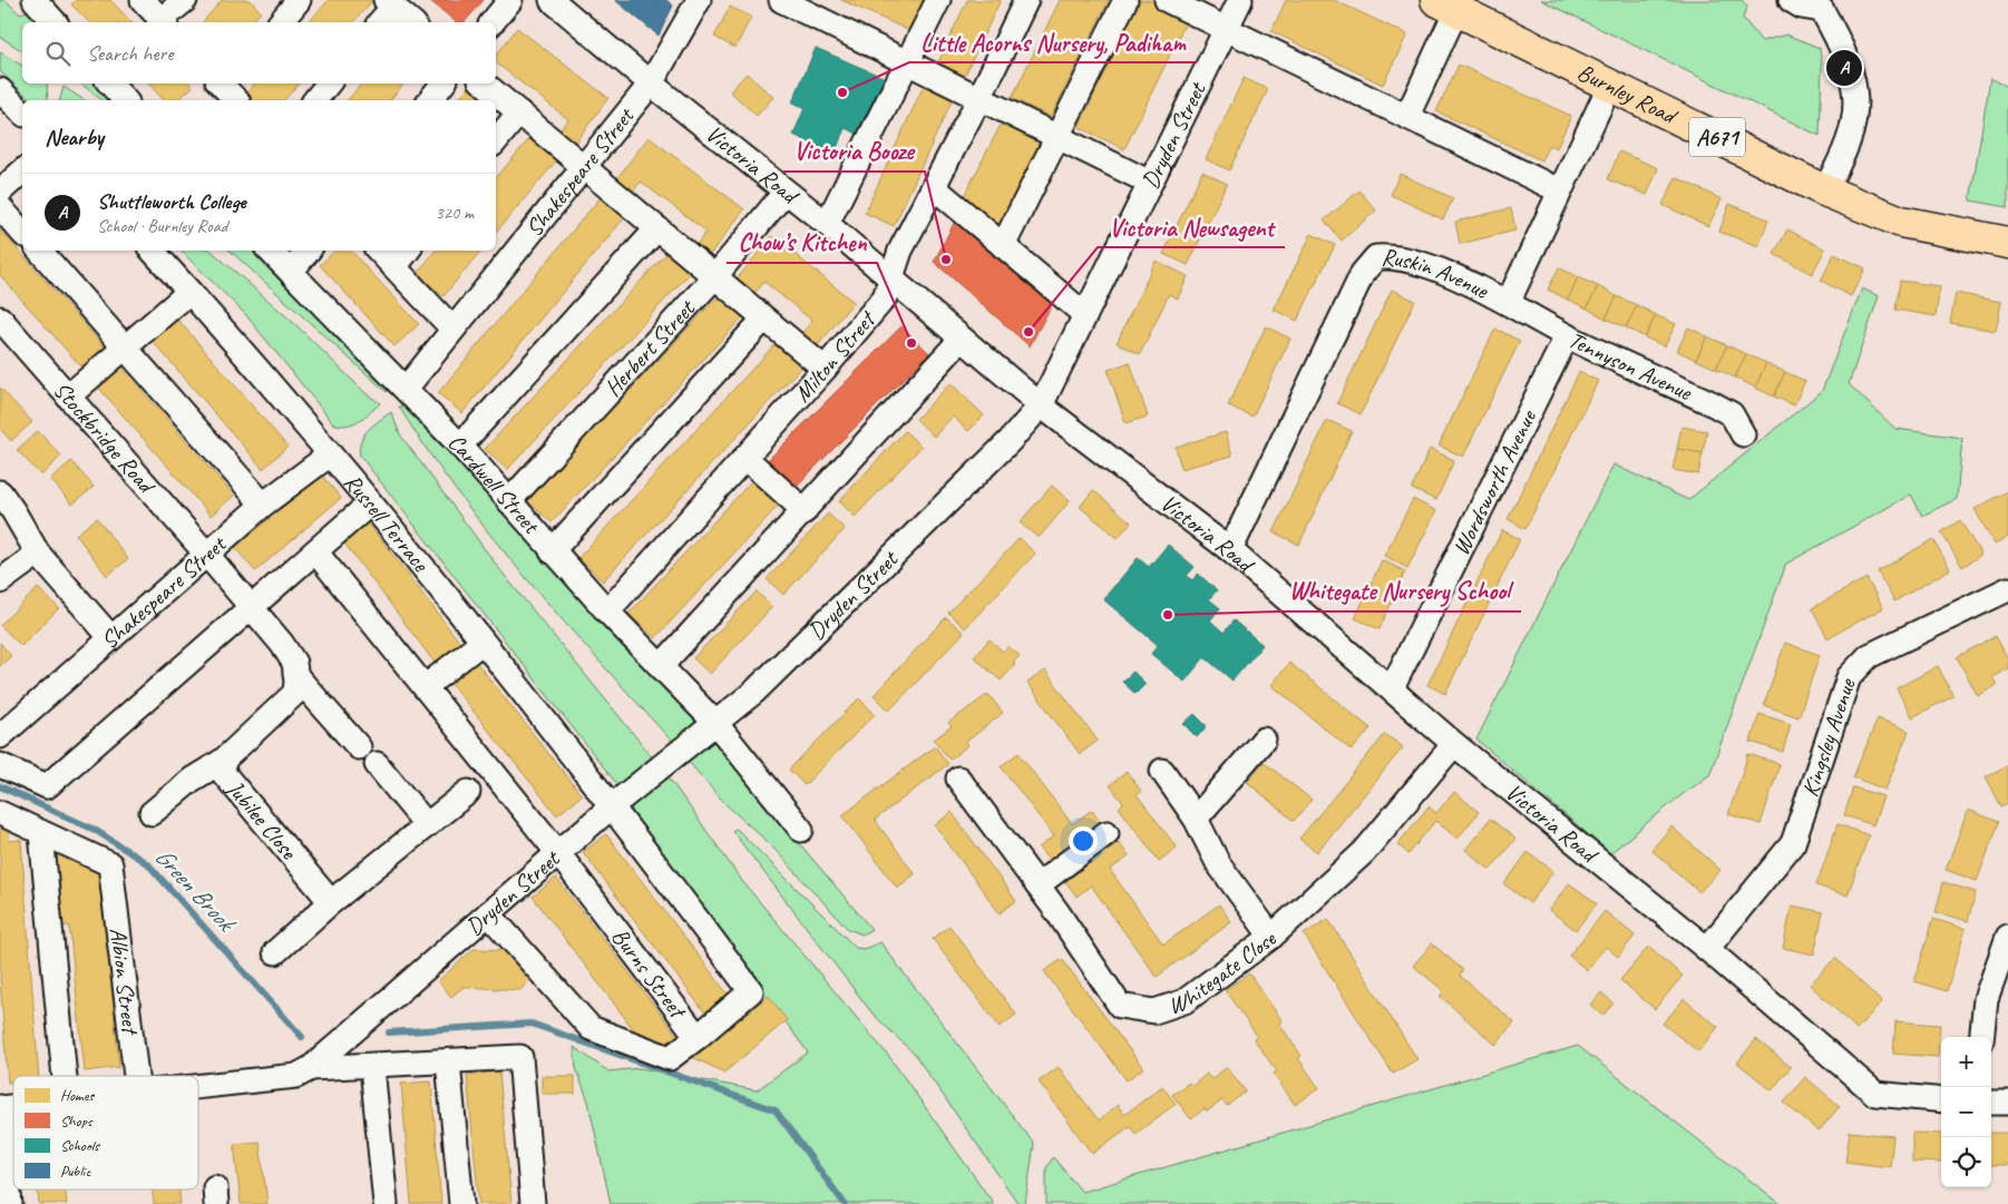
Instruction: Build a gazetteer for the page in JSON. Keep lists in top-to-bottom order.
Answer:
{
  "streets": {
    "main road": ["Burnley Road", "A671"],
    "street": [
      "Dryden Street",
      "Victoria Road",
      "Shakespeare Street",
      "Ruskin Avenue",
      "Herbert Street",
      "Milton Street",
      "Tennyson Avenue",
      "Stockbridge Road",
      "Wordsworth Avenue",
      "Cardwell Street",
      "Russell Terrace",
      "Kingsley Avenue",
      "Jubilee Close",
      "Whitegate Close",
      "Burns Street",
      "Albion Street"
    ]
  },
  "crossings": [
    ["Burnley Road", "Ruskin Avenue"],
    ["Dryden Street", "Victoria Road"],
    ["Dryden Street", "Cardwell Street"],
    ["Dryden Street", "Russell Terrace"],
    ["Dryden Street", "Burns Street"],
    ["Victoria Road", "Shakespeare Street"],
    ["Victoria Road", "Ruskin Avenue"],
    ["Victoria Road", "Herbert Street"],
    ["Victoria Road", "Milton Street"],
    ["Victoria Road", "Wordsworth Avenue"],
    ["Victoria Road", "Kingsley Avenue"],
    ["Victoria Road", "Whitegate Close"],
    ["Shakespeare Street", "Stockbridge Road"],
    ["Shakespeare Street", "Cardwell Street"],
    ["Shakespeare Street", "Russell Terrace"],
    ["Ruskin Avenue", "Tennyson Avenue"],
    ["Herbert Street", "Cardwell Street"],
    ["Milton Street", "Cardwell Street"],
    ["Tennyson Avenue", "Wordsworth Avenue"],
    ["Russell Terrace", "Burns Street"]
  ],
  "water": ["Green Brook"],
  "places": [
    "Little Acorns Nursery, Padiham",
    "Victoria Booze",
    "Victoria Newsagent",
    "Chow’s Kitchen",
    "Whitegate Nursery School"
  ],
  "legend": [
    "Homes",
    "Shops",
    "Schools",
    "Public"
  ],
  "page": {
    "search": "Search here",
    "pins": "A",
    "heading": "Nearby",
    "list": [
      {
        "mark": "A",
        "name": "Shuttleworth College",
        "note": "School · Burnley Road",
        "value": "320 m"
      }
    ],
    "map_buttons": ["+", "−"]
  }
}
